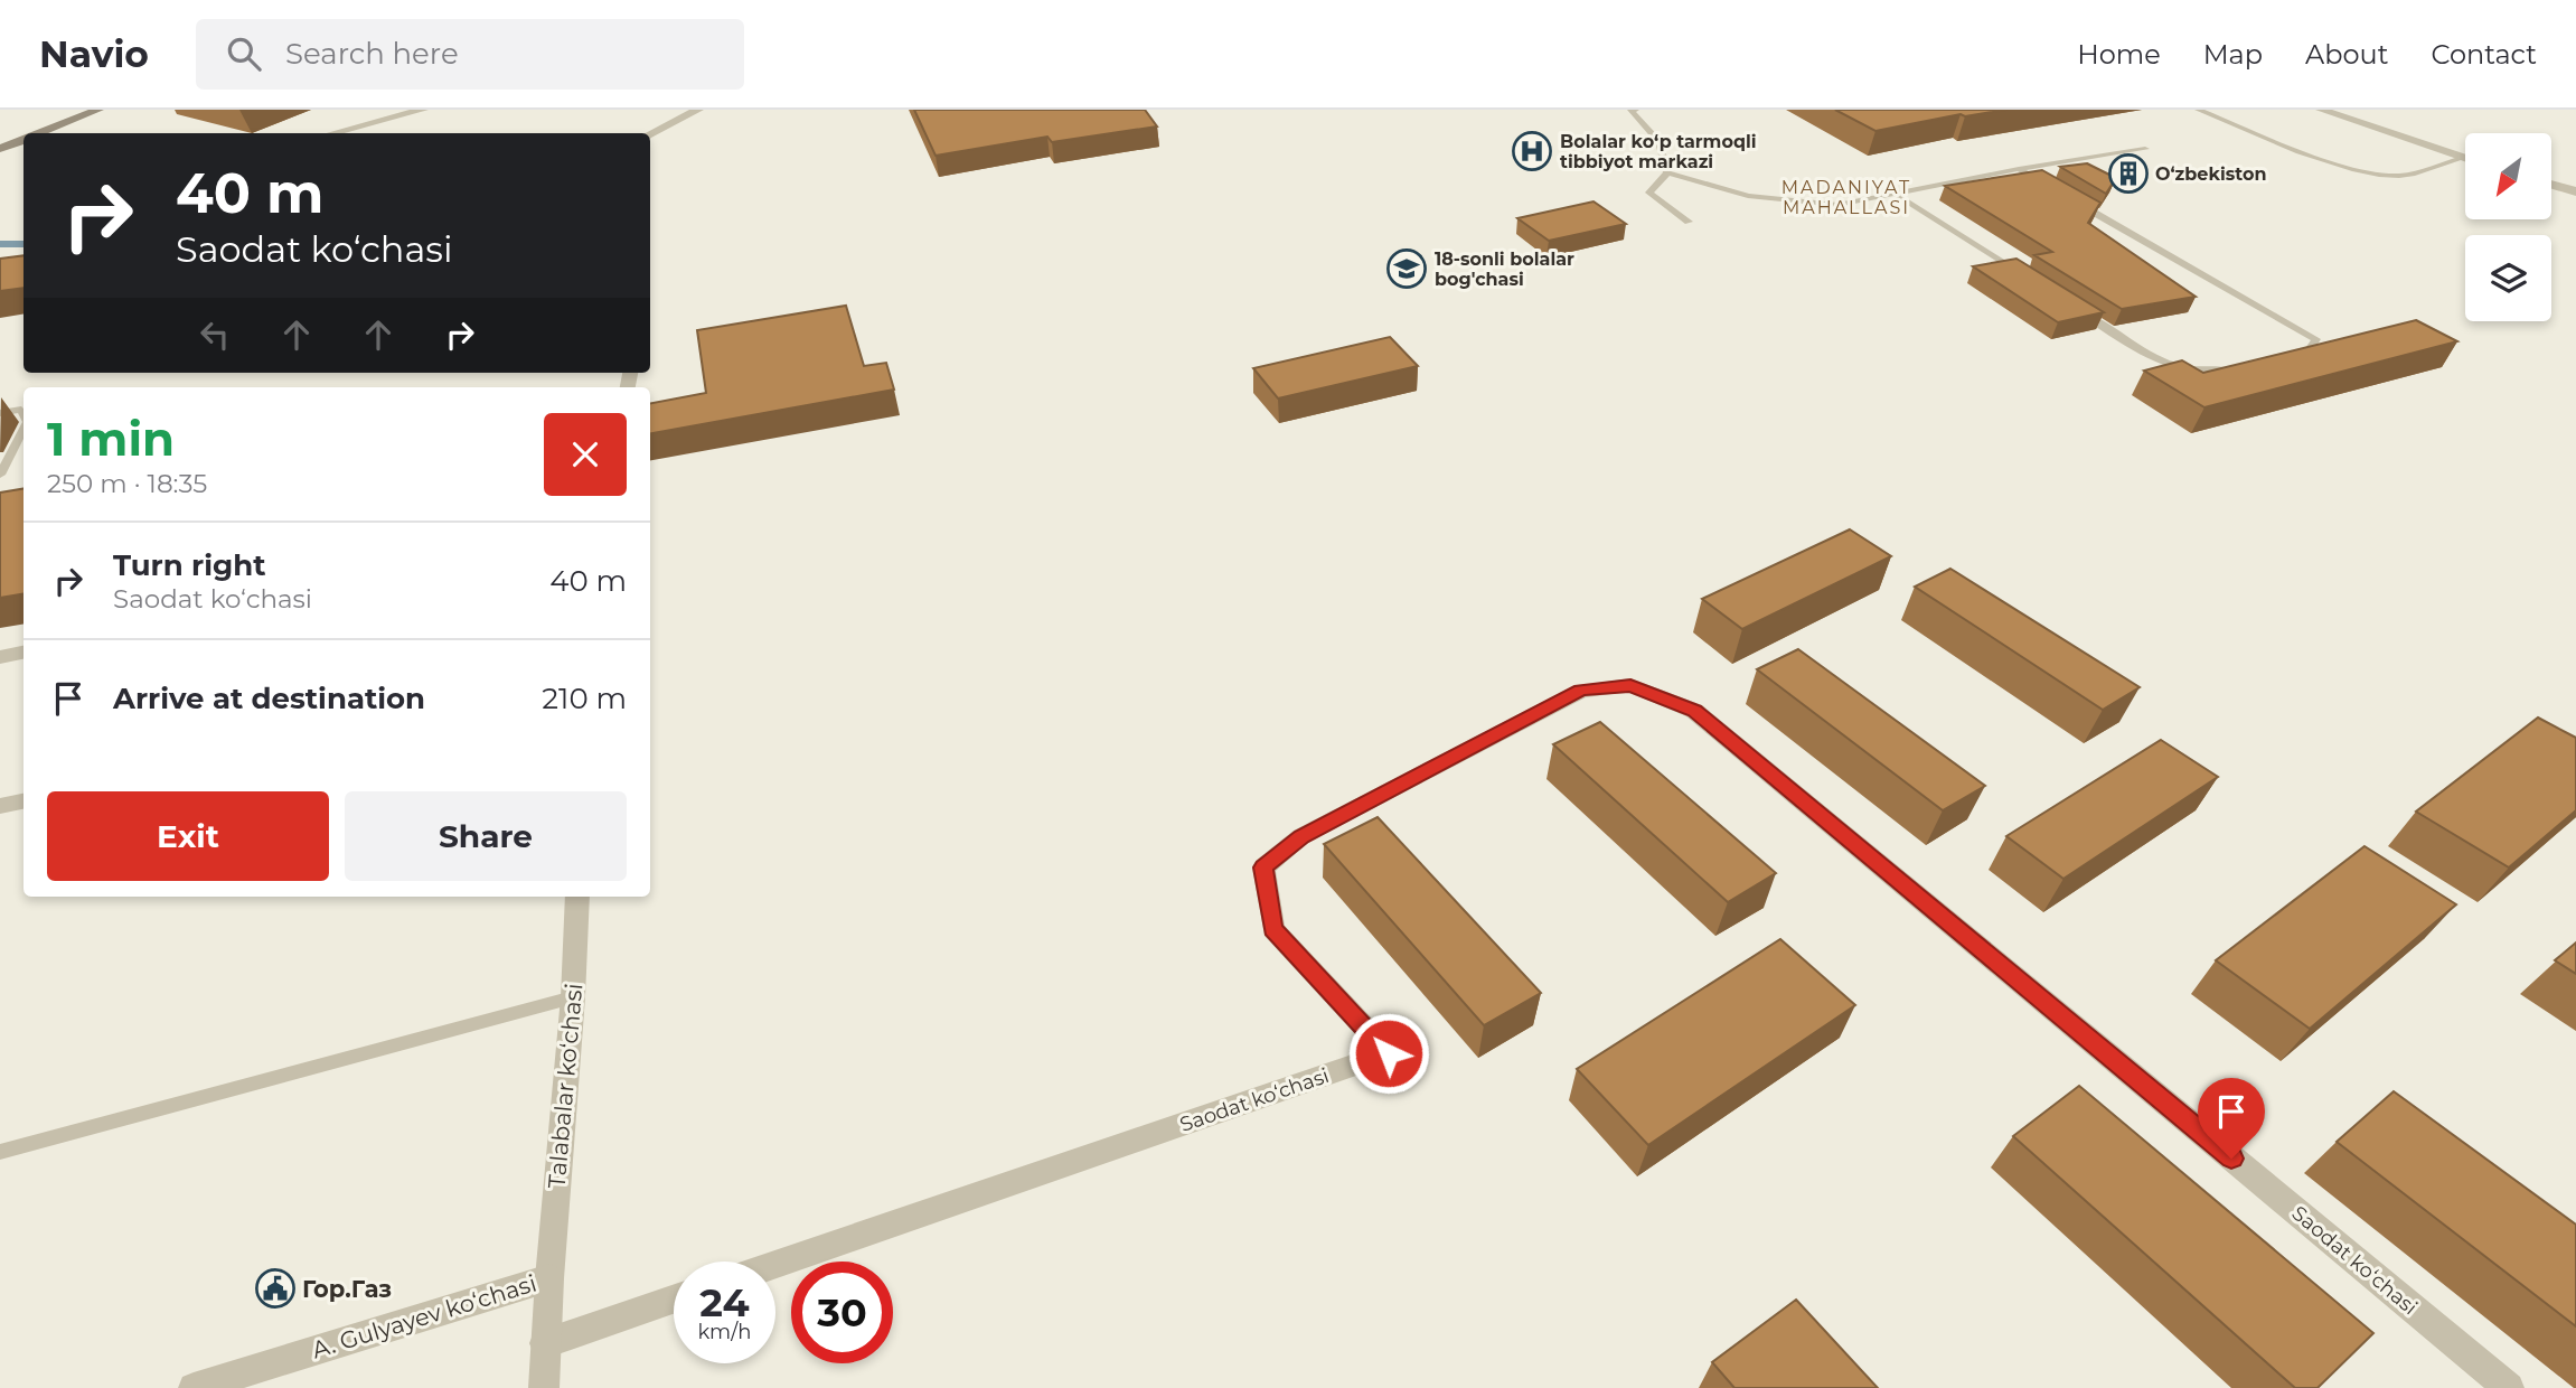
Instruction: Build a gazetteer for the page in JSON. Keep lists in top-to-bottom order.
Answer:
{
  "streets": {
    "street": ["Talabalar ko‘chasi", "Saodat ko‘chasi", "A. Gulyayev ko‘chasi"]
  },
  "crossings": [
    ["Talabalar ko‘chasi", "A. Gulyayev ko‘chasi"]
  ],
  "districts": ["MADANIYAT MAHALLASI"],
  "places": {
    "hospital": ["Bolalar ko‘p tarmoqli tibbiyot markazi"],
    "building": ["Oʻzbekiston"],
    "school or university": ["18-sonli bolalar bog'chasi"],
    "public building": ["Гор.Газ"]
  },
  "north": "bottom left",
  "page": {
    "header": "Navio",
    "search": "Search here",
    "nav": [
      "Home",
      "Map",
      "About",
      "Contact"
    ],
    "turn": ["40 m", "Saodat ko‘chasi"],
    "heading": ["1 min", "250 m · 18:35"],
    "list": [
      {
        "name": "Turn right",
        "note": "Saodat ko‘chasi",
        "value": "40 m"
      },
      {
        "name": "Arrive at destination",
        "value": "210 m"
      }
    ],
    "buttons": ["Exit", "Share"],
    "speed": "24 km/h",
    "limit": "30"
  }
}
